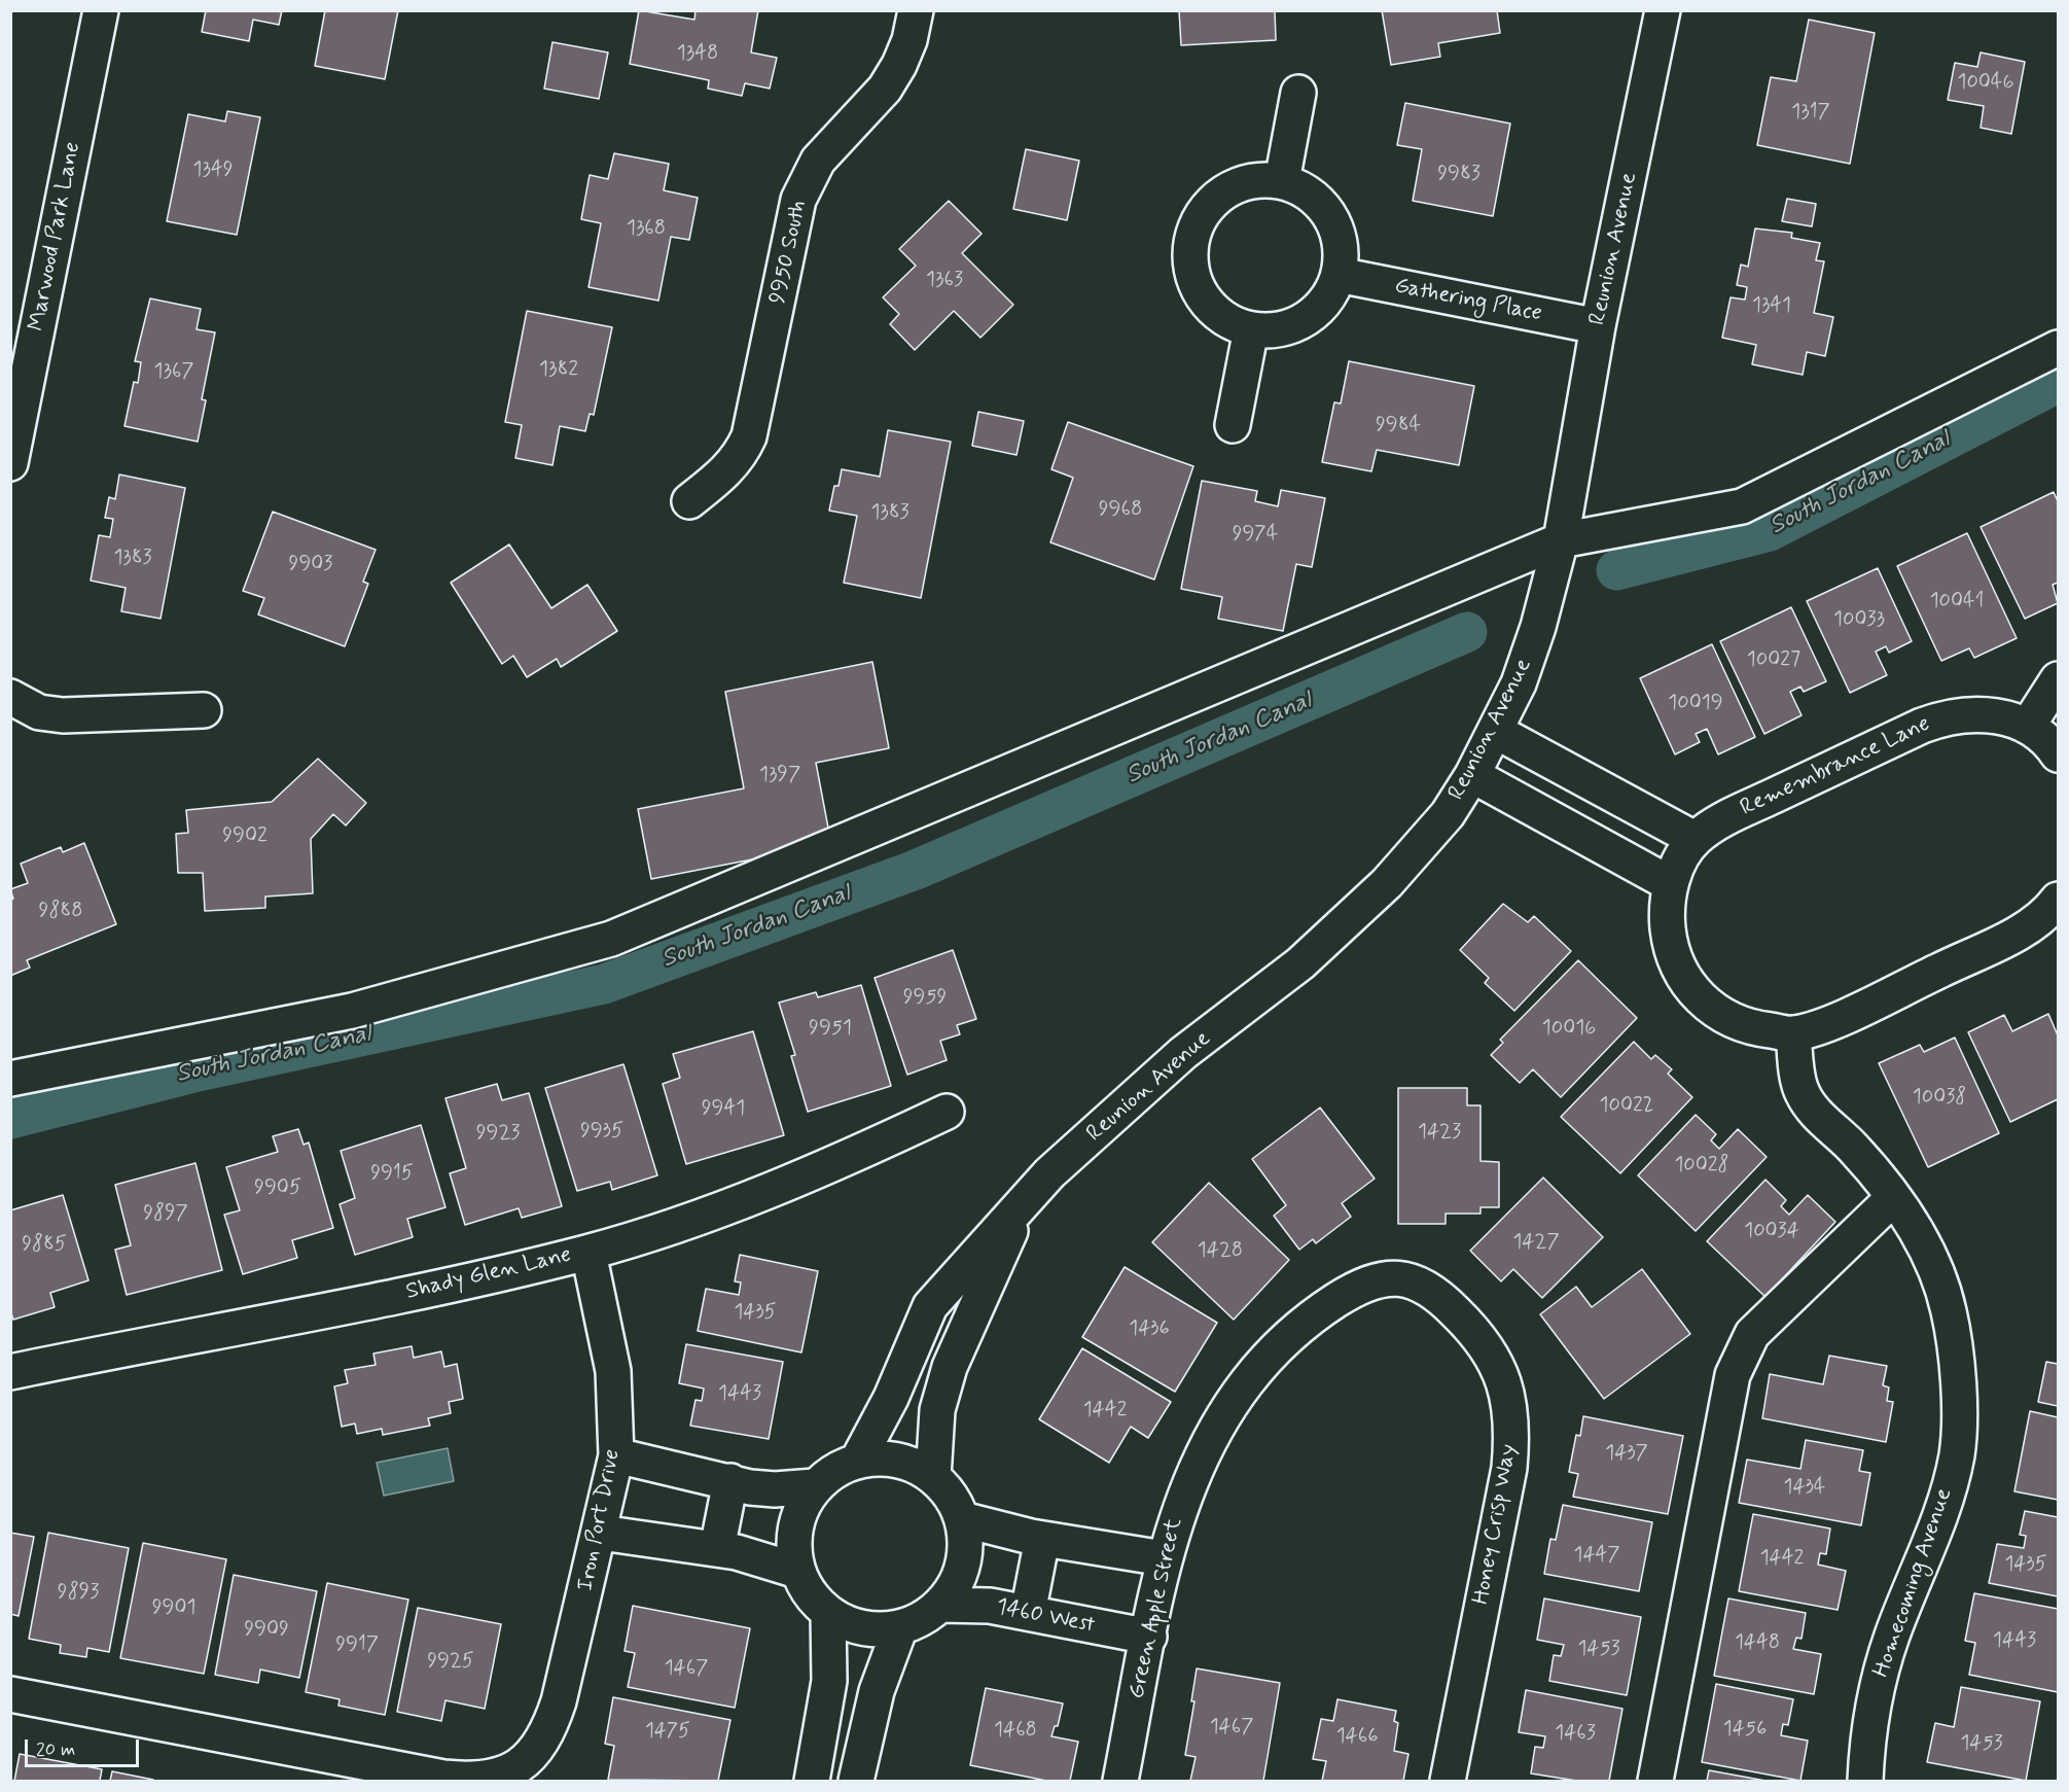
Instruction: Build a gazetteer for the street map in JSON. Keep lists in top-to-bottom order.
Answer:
{
  "streets": {
    "street": [
      "Marwood Park Lane",
      "Reunion Avenue",
      "9950 South",
      "Gathering Place",
      "Remembrance Lane",
      "Shady Glen Lane",
      "Iron Port Drive",
      "Honey Crisp Way",
      "Homecoming Avenue",
      "Green Apple Street",
      "1460 West"
    ]
  },
  "crossings": [
    ["Reunion Avenue", "Gathering Place"],
    ["Reunion Avenue", "1460 West"],
    ["Shady Glen Lane", "Iron Port Drive"],
    ["Honey Crisp Way", "Green Apple Street"],
    ["Green Apple Street", "1460 West"]
  ],
  "water": ["South Jordan Canal"],
  "house_numbers": [
    "1348",
    "10046",
    "1317",
    "1349",
    "9983",
    "1368",
    "1363",
    "1341",
    "1382",
    "1367",
    "9984",
    "9968",
    "1383",
    "9974",
    "1383",
    "9903",
    "10041",
    "10033",
    "10027",
    "10019",
    "1397",
    "9902",
    "9888",
    "9959",
    "9951",
    "10016",
    "10038",
    "10022",
    "9941",
    "9935",
    "1423",
    "9923",
    "10028",
    "9915",
    "9905",
    "9897",
    "10034",
    "1427",
    "9885",
    "1428",
    "1435",
    "1436",
    "1443",
    "1442",
    "1437",
    "1434",
    "1447",
    "1442",
    "1435",
    "9893",
    "9901",
    "9909",
    "1443",
    "1448",
    "9917",
    "1453",
    "9925",
    "1467",
    "1467",
    "1456",
    "1468",
    "1475",
    "1463",
    "1466",
    "1453"
  ],
  "scale_bar": "20 m"
}
